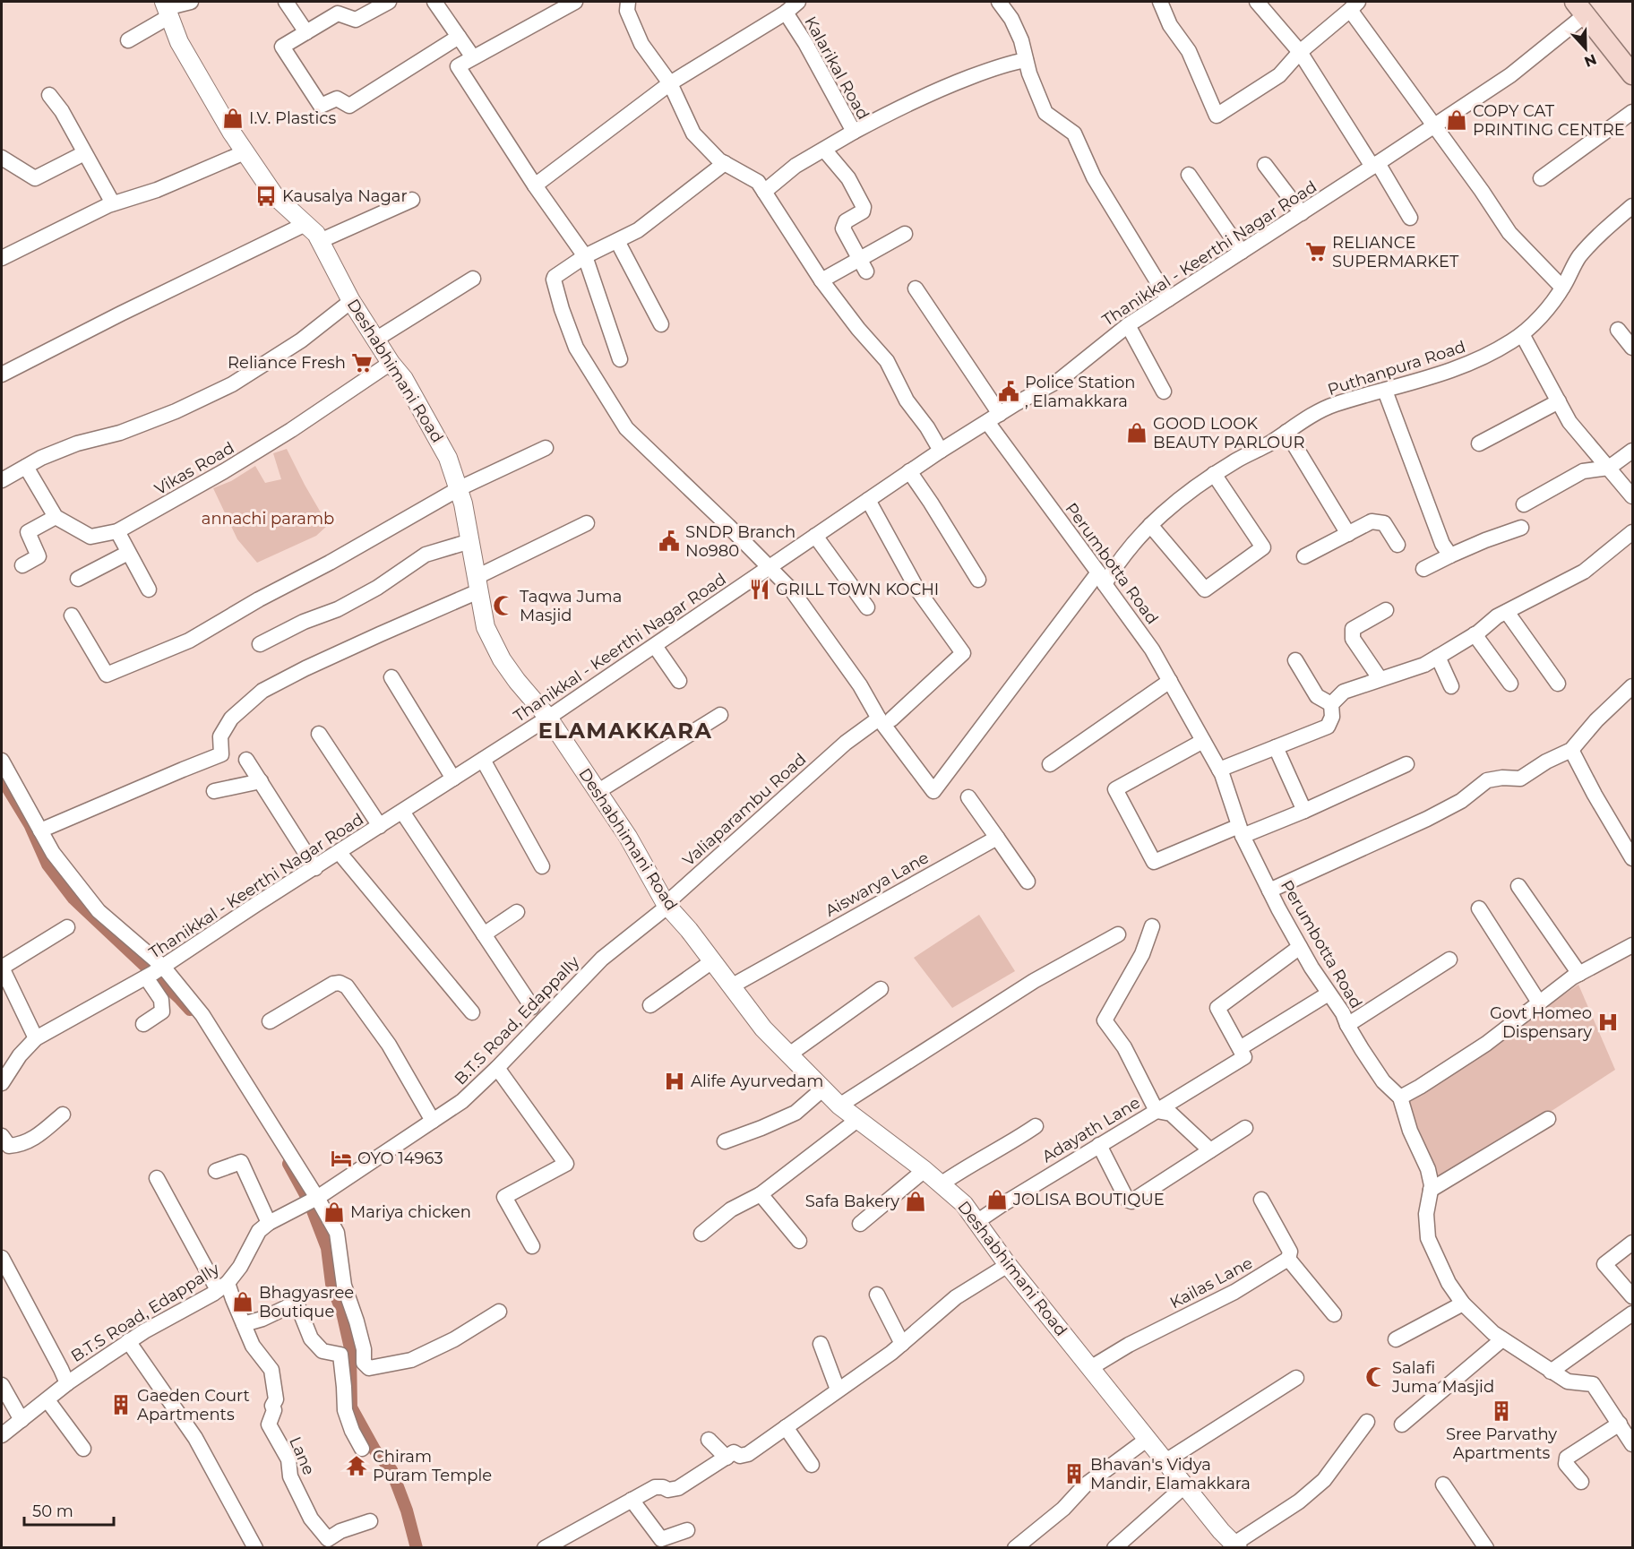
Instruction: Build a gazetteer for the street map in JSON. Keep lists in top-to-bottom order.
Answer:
{
  "streets": {
    "street": [
      "Kalarikal Road",
      "Thanikkal - Keerthi Nagar Road",
      "Puthanpura Road",
      "Deshabhimani Road",
      "Vikas Road",
      "Perumbotta Road",
      "Valiaparambu Road",
      "Aiswarya Lane",
      "B.T.S Road, Edappally",
      "Adayath Lane",
      "Kailas Lane",
      "Lane"
    ]
  },
  "crossings": [
    ["Thanikkal - Keerthi Nagar Road", "Deshabhimani Road"],
    ["Thanikkal - Keerthi Nagar Road", "Perumbotta Road"],
    ["Thanikkal - Keerthi Nagar Road", "Valiaparambu Road"],
    ["Puthanpura Road", "Perumbotta Road"],
    ["Puthanpura Road", "Valiaparambu Road"],
    ["Deshabhimani Road", "Vikas Road"],
    ["Deshabhimani Road", "Valiaparambu Road"],
    ["Deshabhimani Road", "Aiswarya Lane"],
    ["Deshabhimani Road", "B.T.S Road, Edappally"],
    ["Deshabhimani Road", "Adayath Lane"],
    ["Deshabhimani Road", "Kailas Lane"],
    ["Valiaparambu Road", "B.T.S Road, Edappally"],
    ["B.T.S Road, Edappally", "Lane"]
  ],
  "districts": ["ELAMAKKARA"],
  "parks": ["annachi paramb"],
  "places": {
    "shop": [
      "I.V. Plastics",
      "COPY CAT PRINTING CENTRE",
      "GOOD LOOK BEAUTY PARLOUR",
      "JOLISA BOUTIQUE",
      "Safa Bakery",
      "Mariya chicken",
      "Bhagyasree Boutique"
    ],
    "bus stop": ["Kausalya Nagar"],
    "supermarket": ["RELIANCE SUPERMARKET", "Reliance Fresh"],
    "public building": ["Police Station , Elamakkara", "SNDP Branch No980"],
    "restaurant": ["GRILL TOWN KOCHI"],
    "mosque": ["Taqwa Juma Masjid", "Salafi Juma Masjid"],
    "hospital": ["Govt Homeo Dispensary", "Alife Ayurvedam"],
    "hotel": ["OYO 14963"],
    "building": ["Gaeden Court Apartments", "Sree Parvathy Apartments", "Bhavan's Vidya Mandir, Elamakkara"],
    "temple": ["Chiram Puram Temple"]
  },
  "scale_bar": "50 m",
  "north": "bottom"
}
